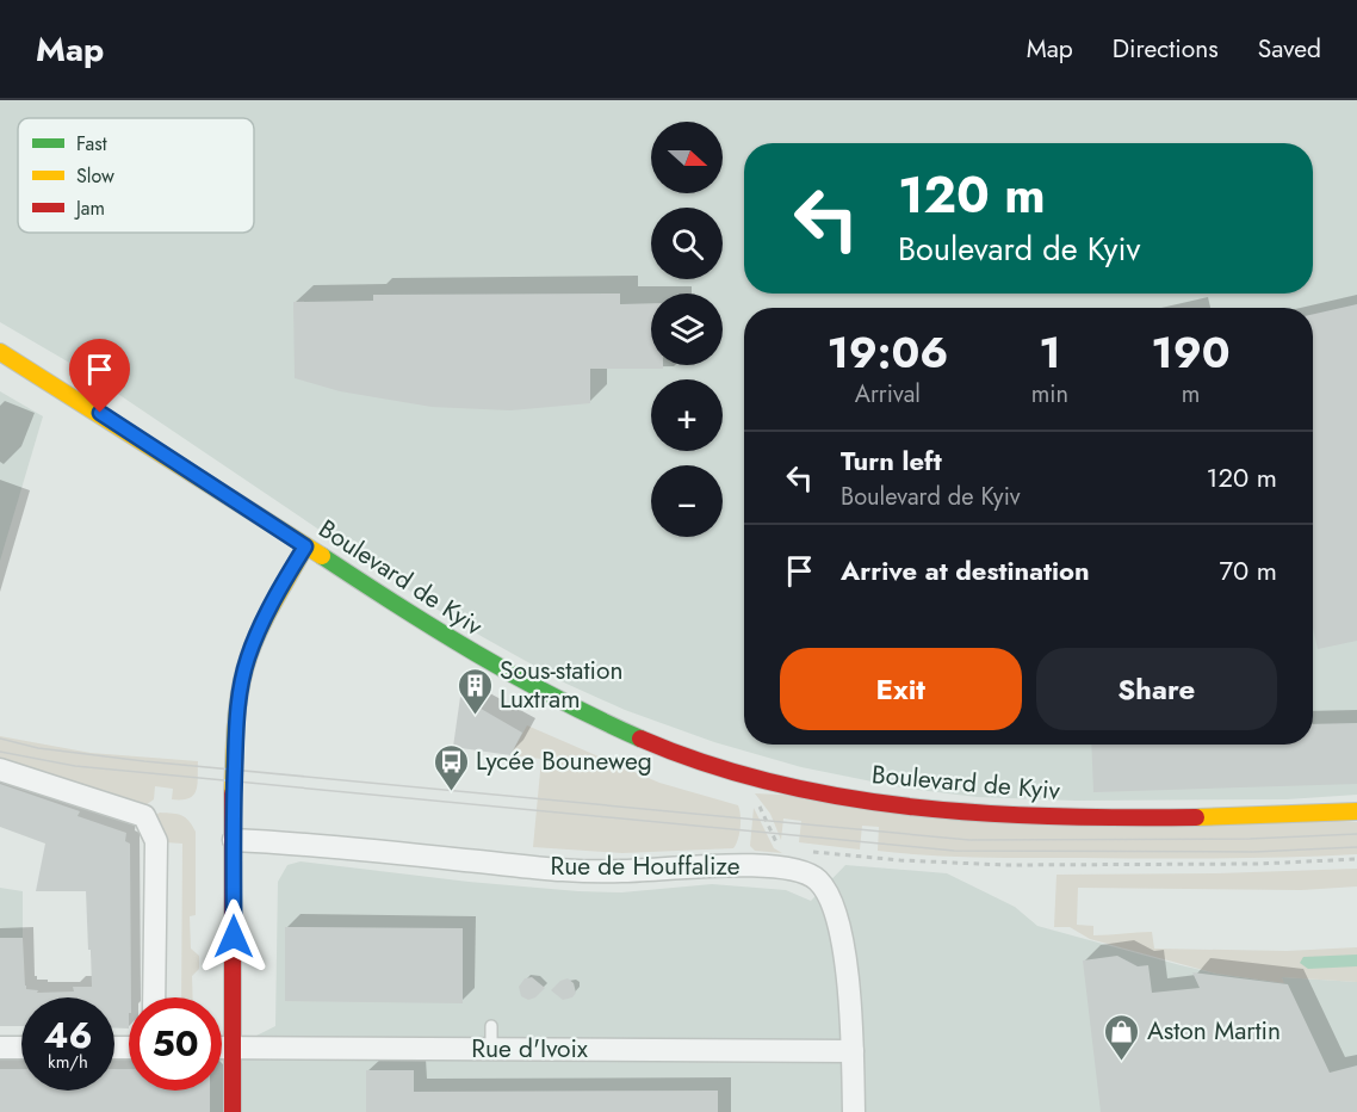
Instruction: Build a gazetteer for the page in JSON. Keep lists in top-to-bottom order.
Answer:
{
  "streets": {
    "main road": ["Boulevard de Kyiv"],
    "street": ["Rue de Houffalize", "Rue d'Ivoix"]
  },
  "crossings": [
    ["Rue de Houffalize", "Rue d'Ivoix"]
  ],
  "places": {
    "building": ["Sous-station Luxtram"],
    "bus stop": ["Lycée Bouneweg"],
    "shop": ["Aston Martin"]
  },
  "legend": ["Fast", "Slow", "Jam"],
  "north": "right",
  "page": {
    "header": "Map",
    "nav": ["Map", "Directions", "Saved"],
    "map_buttons": ["+", "−"],
    "turn": ["120 m", "Boulevard de Kyiv"],
    "eta": [
      "19:06",
      "Arrival",
      "1",
      "min",
      "190",
      "m"
    ],
    "list": [
      {
        "name": "Turn left",
        "note": "Boulevard de Kyiv",
        "value": "120 m"
      },
      {
        "name": "Arrive at destination",
        "value": "70 m"
      }
    ],
    "buttons": ["Exit", "Share"],
    "speed": "46 km/h",
    "limit": "50"
  }
}
